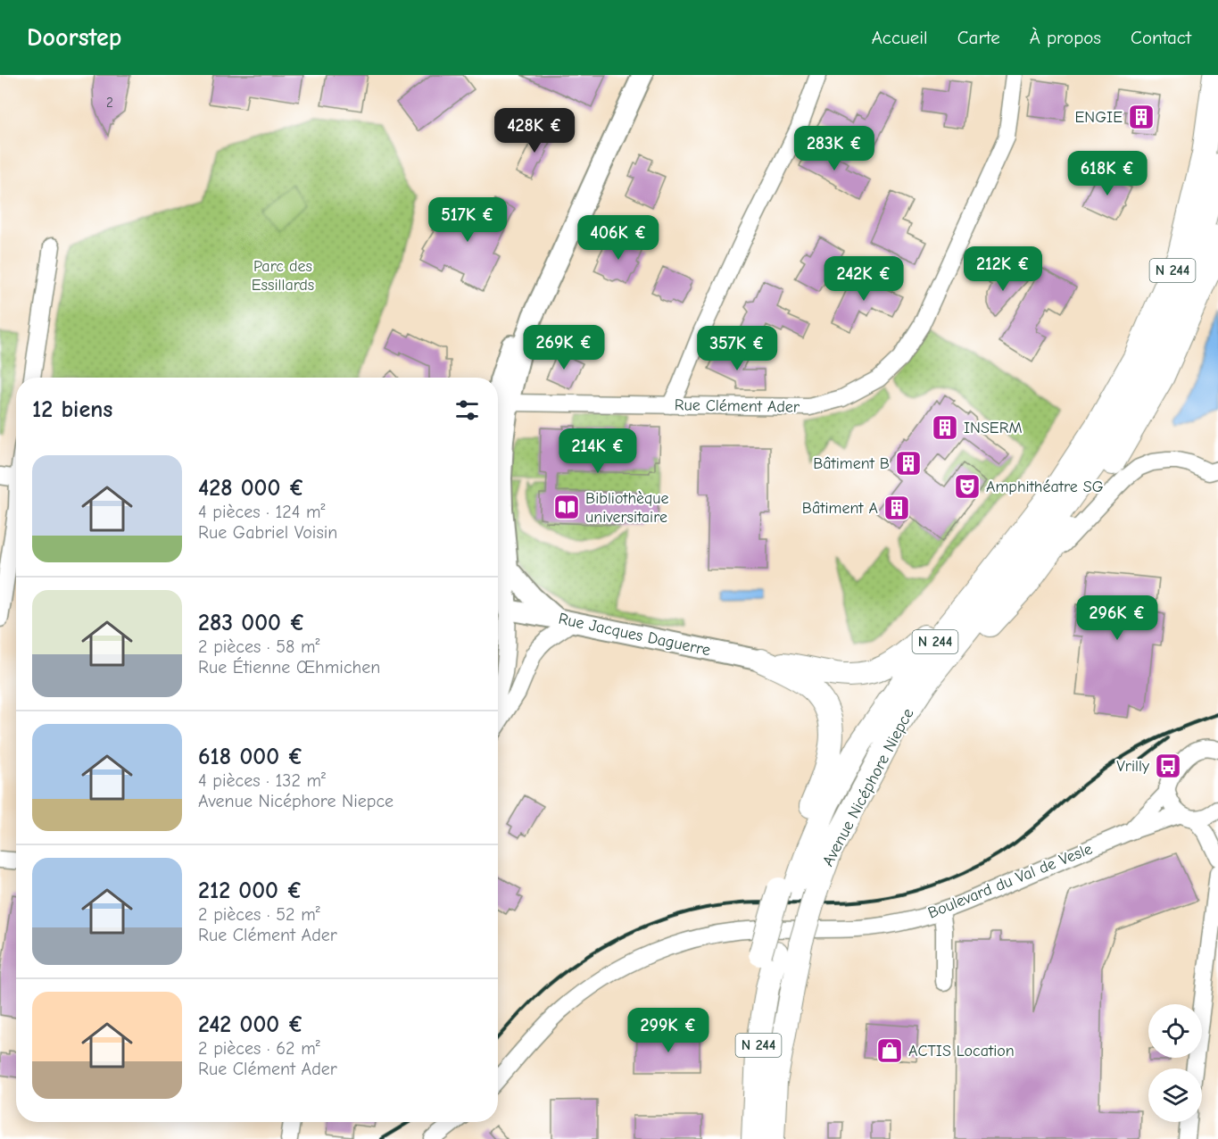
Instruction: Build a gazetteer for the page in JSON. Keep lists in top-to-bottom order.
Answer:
{
  "streets": {
    "highway": ["N 244", "Avenue Nicéphore Niepce"],
    "main road": ["Rue Jacques Daguerre"],
    "street": ["Rue Clément Ader", "Boulevard du Val de Vesle"]
  },
  "crossings": [
    ["N 244", "Avenue Nicéphore Niepce"]
  ],
  "parks": ["Parc des Essillards"],
  "places": {
    "building": [
      "ENGIE",
      "INSERM",
      "Bâtiment B",
      "Bâtiment A"
    ],
    "theatre": ["Amphithéatre SG"],
    "library": ["Bibliothèque universitaire"],
    "bus stop": ["Vrilly"],
    "shop": ["ACTIS Location"]
  },
  "house_numbers": ["2"],
  "page": {
    "header": "Doorstep",
    "nav": [
      "Accueil",
      "Carte",
      "À propos",
      "Contact"
    ],
    "price": [
      "428K €",
      "283K €",
      "618K €",
      "517K €",
      "406K €",
      "212K €",
      "242K €",
      "269K €",
      "357K €",
      "214K €",
      "296K €",
      "299K €"
    ],
    "heading": "12 biens",
    "list": [
      {
        "name": "428 000 €",
        "note": "4 pièces · 124 m² · Rue Gabriel Voisin"
      },
      {
        "name": "283 000 €",
        "note": "2 pièces · 58 m² · Rue Étienne Œhmichen"
      },
      {
        "name": "618 000 €",
        "note": "4 pièces · 132 m² · Avenue Nicéphore Niepce"
      },
      {
        "name": "212 000 €",
        "note": "2 pièces · 52 m² · Rue Clément Ader"
      },
      {
        "name": "242 000 €",
        "note": "2 pièces · 62 m² · Rue Clément Ader"
      }
    ]
  }
}
